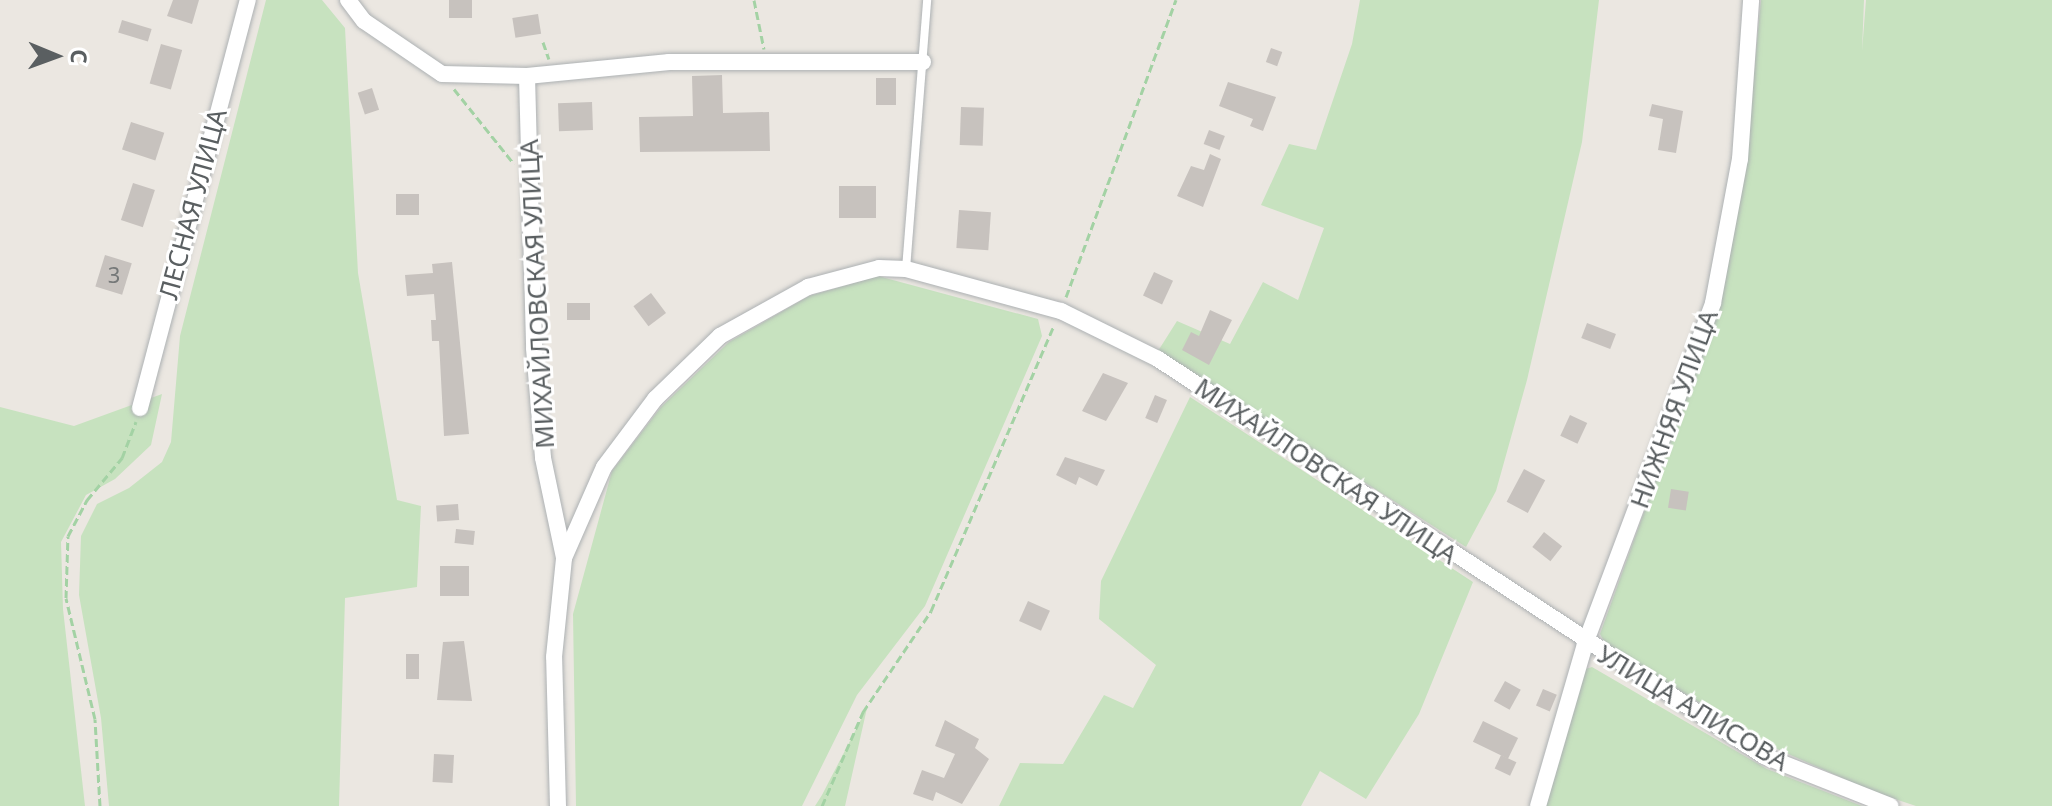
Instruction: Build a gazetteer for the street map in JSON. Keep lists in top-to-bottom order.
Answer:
{
  "streets": {
    "street": [
      "ЛЕСНАЯ УЛИЦА",
      "МИХАЙЛОВСКАЯ УЛИЦА",
      "НИЖНЯЯ УЛИЦА",
      "УЛИЦА АЛИСОВА"
    ]
  },
  "crossings": [
    ["МИХАЙЛОВСКАЯ УЛИЦА", "НИЖНЯЯ УЛИЦА"],
    ["МИХАЙЛОВСКАЯ УЛИЦА", "УЛИЦА АЛИСОВА"],
    ["НИЖНЯЯ УЛИЦА", "УЛИЦА АЛИСОВА"]
  ],
  "house_numbers": ["3"],
  "north": "right"
}
